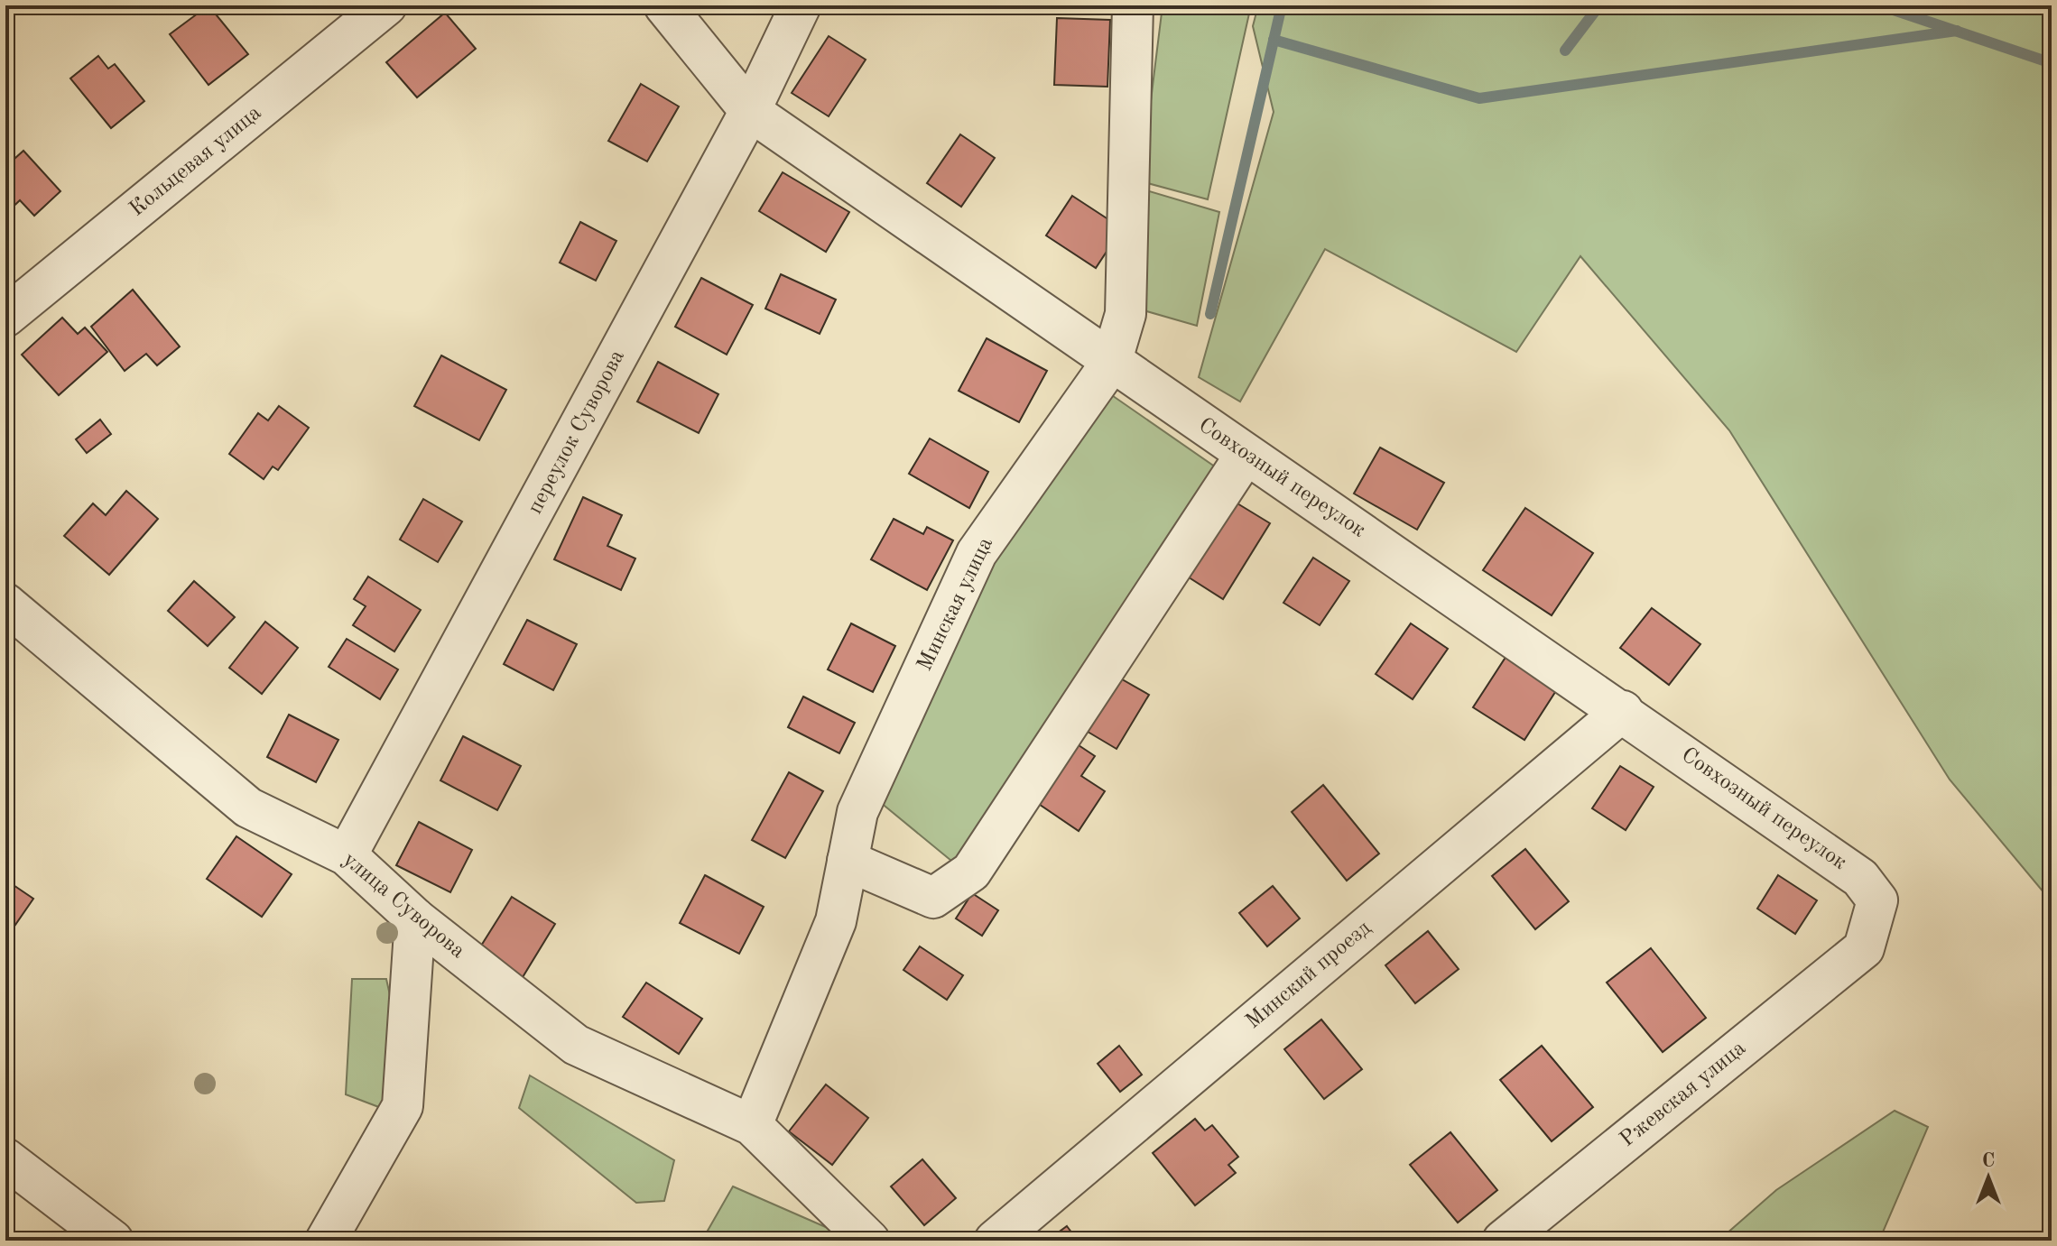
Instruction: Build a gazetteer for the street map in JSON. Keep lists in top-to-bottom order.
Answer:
{
  "streets": {
    "street": [
      "Кольцевая улица",
      "переулок Суворова",
      "Совхозный переулок",
      "Минская улица",
      "улица Суворова",
      "Минский проезд",
      "Ржевская улица"
    ]
  },
  "crossings": [
    ["переулок Суворова", "Совхозный переулок"],
    ["переулок Суворова", "улица Суворова"],
    ["Совхозный переулок", "Минская улица"],
    ["Совхозный переулок", "Минский проезд"],
    ["Совхозный переулок", "Ржевская улица"],
    ["Минская улица", "улица Суворова"]
  ],
  "north": "top"
}
